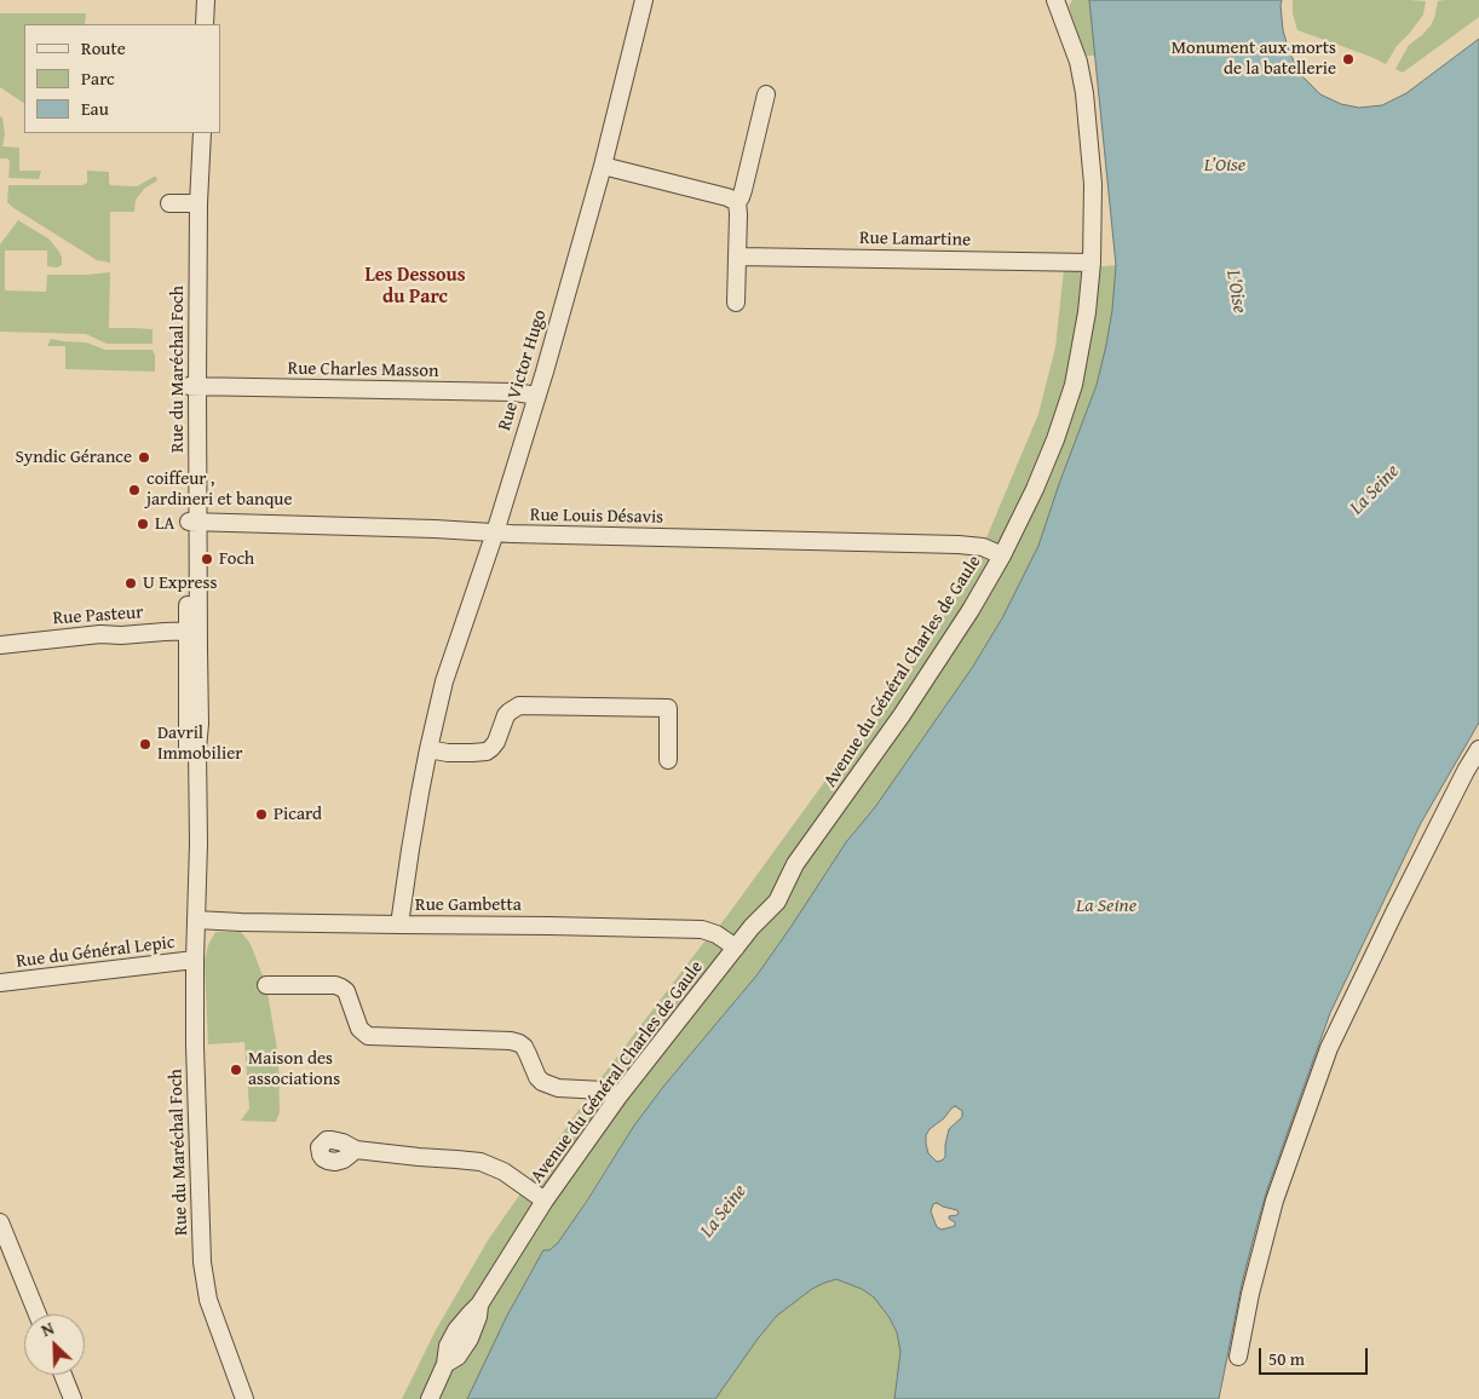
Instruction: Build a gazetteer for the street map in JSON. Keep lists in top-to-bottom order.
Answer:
{
  "streets": {
    "street": [
      "Rue Lamartine",
      "Rue du Maréchal Foch",
      "Rue Charles Masson",
      "Rue Victor Hugo",
      "Rue Louis Désavis",
      "Rue Pasteur",
      "Avenue du Général Charles de Gaule",
      "Rue Gambetta",
      "Rue du Général Lepic"
    ]
  },
  "crossings": [
    ["Rue Lamartine", "Avenue du Général Charles de Gaule"],
    ["Rue du Maréchal Foch", "Rue Charles Masson"],
    ["Rue du Maréchal Foch", "Rue Louis Désavis"],
    ["Rue du Maréchal Foch", "Rue Pasteur"],
    ["Rue du Maréchal Foch", "Rue Gambetta"],
    ["Rue du Maréchal Foch", "Rue du Général Lepic"],
    ["Rue Charles Masson", "Rue Victor Hugo"],
    ["Rue Victor Hugo", "Rue Louis Désavis"],
    ["Rue Victor Hugo", "Rue Gambetta"],
    ["Rue Louis Désavis", "Avenue du Général Charles de Gaule"],
    ["Avenue du Général Charles de Gaule", "Rue Gambetta"]
  ],
  "districts": ["Les Dessous du Parc"],
  "water": ["L’Oise", "L'Oise", "La Seine"],
  "places": [
    "Monument aux morts de la batellerie",
    "Syndic Gérance",
    "coiffeur , jardineri et banque",
    "LA",
    "Foch",
    "U Express",
    "Davril Immobilier",
    "Picard",
    "Maison des associations"
  ],
  "legend": ["Route", "Parc", "Eau"],
  "scale_bar": "50 m",
  "north": "top left"
}
